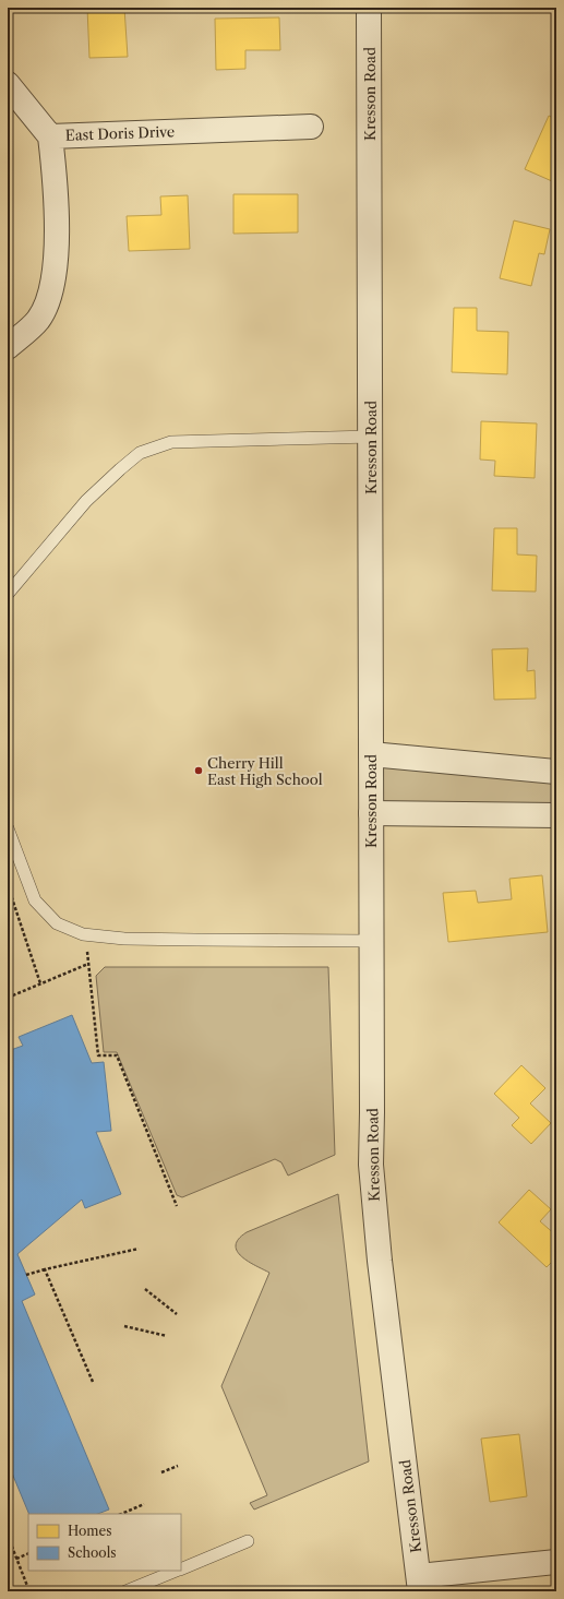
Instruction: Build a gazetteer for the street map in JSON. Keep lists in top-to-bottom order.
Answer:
{
  "streets": {
    "street": ["Kresson Road", "East Doris Drive"]
  },
  "places": ["Cherry Hill East High School"],
  "legend": ["Homes", "Schools"]
}
